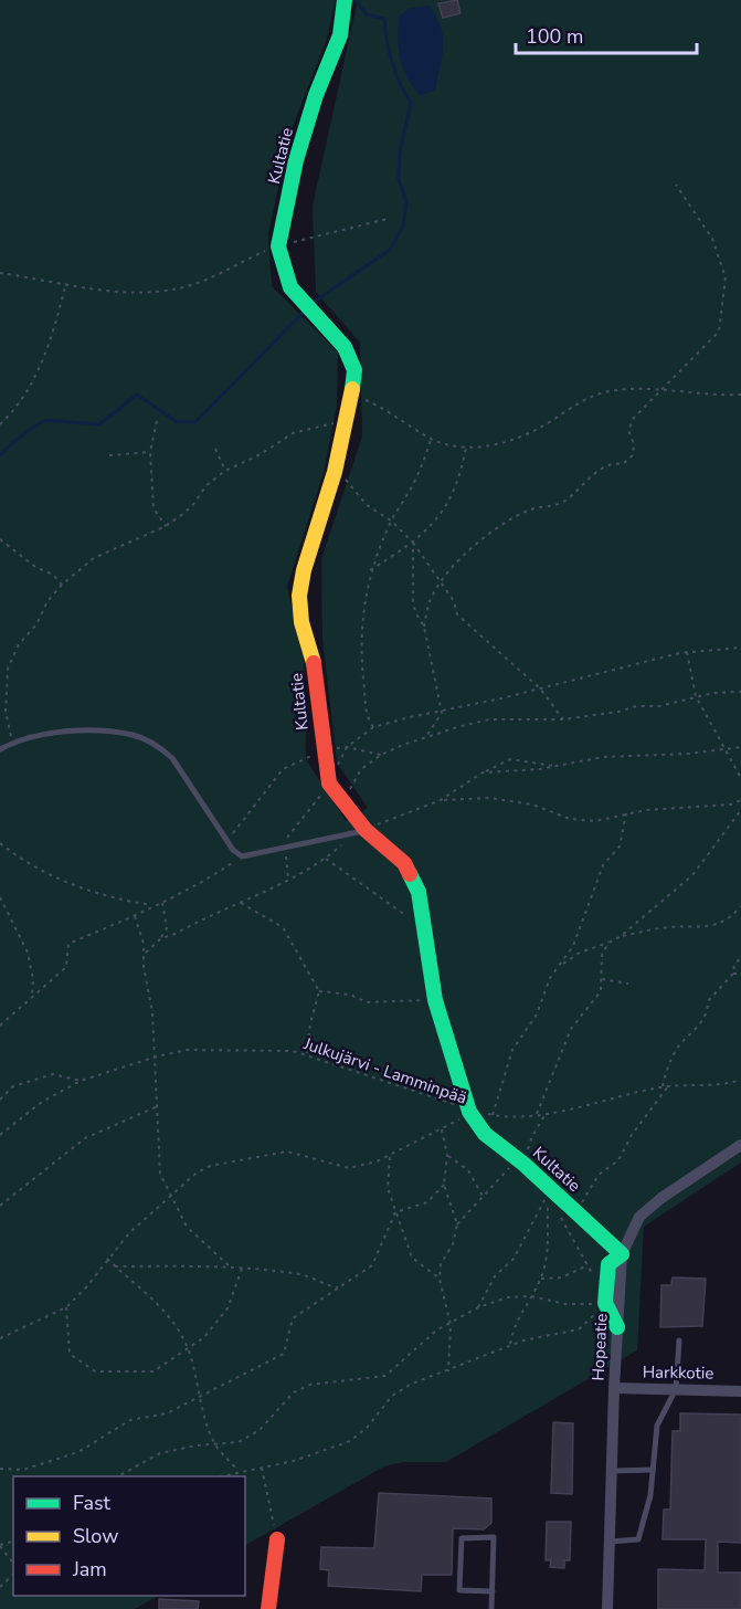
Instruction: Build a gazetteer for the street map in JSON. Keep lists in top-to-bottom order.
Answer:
{
  "streets": {
    "street": ["Kultatie", "Hopeatie", "Harkkotie"],
    "path": ["Julkujärvi - Lamminpää"]
  },
  "crossings": [
    ["Kultatie", "Julkujärvi - Lamminpää"],
    ["Kultatie", "Hopeatie"],
    ["Hopeatie", "Harkkotie"]
  ],
  "legend": ["Fast", "Slow", "Jam"],
  "scale_bar": "100 m"
}
